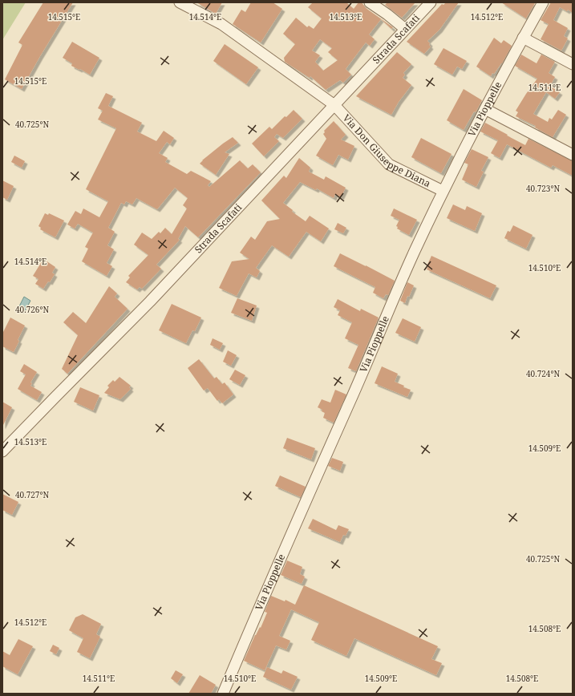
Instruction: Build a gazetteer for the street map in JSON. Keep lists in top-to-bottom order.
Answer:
{
  "streets": {
    "street": ["Strada Scafati", "Via Pioppelle", "Via Don Giuseppe Diana"]
  },
  "crossings": [
    ["Strada Scafati", "Via Don Giuseppe Diana"],
    ["Via Pioppelle", "Via Don Giuseppe Diana"]
  ],
  "coordinates": [
    "14.515°E",
    "14.514°E",
    "14.513°E",
    "14.512°E",
    "14.511°E",
    "40.725°N",
    "40.723°N",
    "14.510°E",
    "40.726°N",
    "40.724°N",
    "14.509°E",
    "40.727°N",
    "14.508°E"
  ]
}
